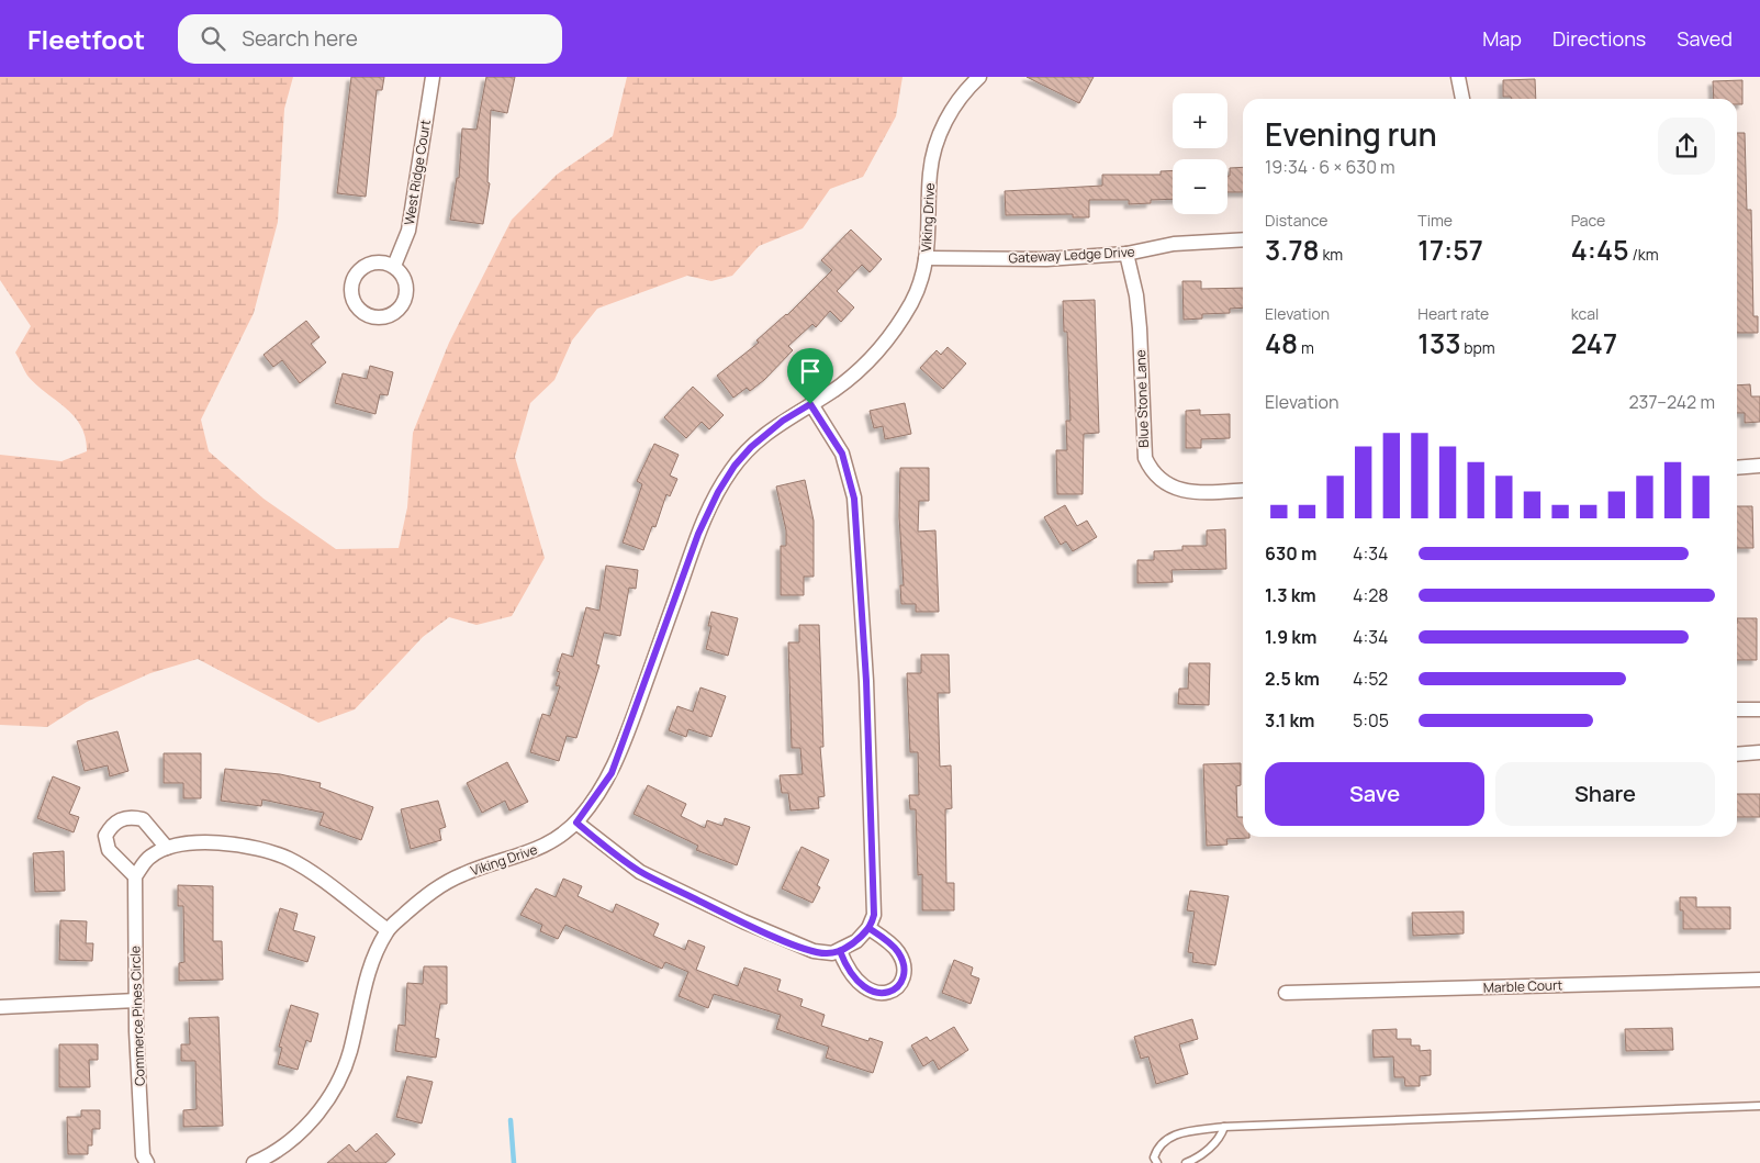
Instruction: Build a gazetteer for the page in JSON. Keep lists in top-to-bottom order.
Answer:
{
  "streets": {
    "street": [
      "West Ridge Court",
      "Viking Drive",
      "Gateway Ledge Drive",
      "Blue Stone Lane",
      "Marble Court",
      "Commerce Pines Circle"
    ]
  },
  "crossings": [
    ["Viking Drive", "Gateway Ledge Drive"],
    ["Gateway Ledge Drive", "Blue Stone Lane"]
  ],
  "page": {
    "header": "Fleetfoot",
    "search": "Search here",
    "nav": ["Map", "Directions", "Saved"],
    "map_buttons": ["+", "−"],
    "heading": ["Evening run", "19:34 · 6 × 630 m"],
    "stats": [
      ["Distance", "3.78 km"],
      ["Time", "17:57"],
      ["Pace", "4:45 /km"],
      ["Elevation", "48 m"],
      ["Heart rate", "133 bpm"],
      ["kcal", "247"]
    ],
    "chart": ["Elevation", "237–242 m"],
    "list": [
      {
        "name": "630 m",
        "note": "4:34"
      },
      {
        "name": "1.3 km",
        "note": "4:28"
      },
      {
        "name": "1.9 km",
        "note": "4:34"
      },
      {
        "name": "2.5 km",
        "note": "4:52"
      },
      {
        "name": "3.1 km",
        "note": "5:05"
      }
    ],
    "buttons": ["Save", "Share"]
  }
}
